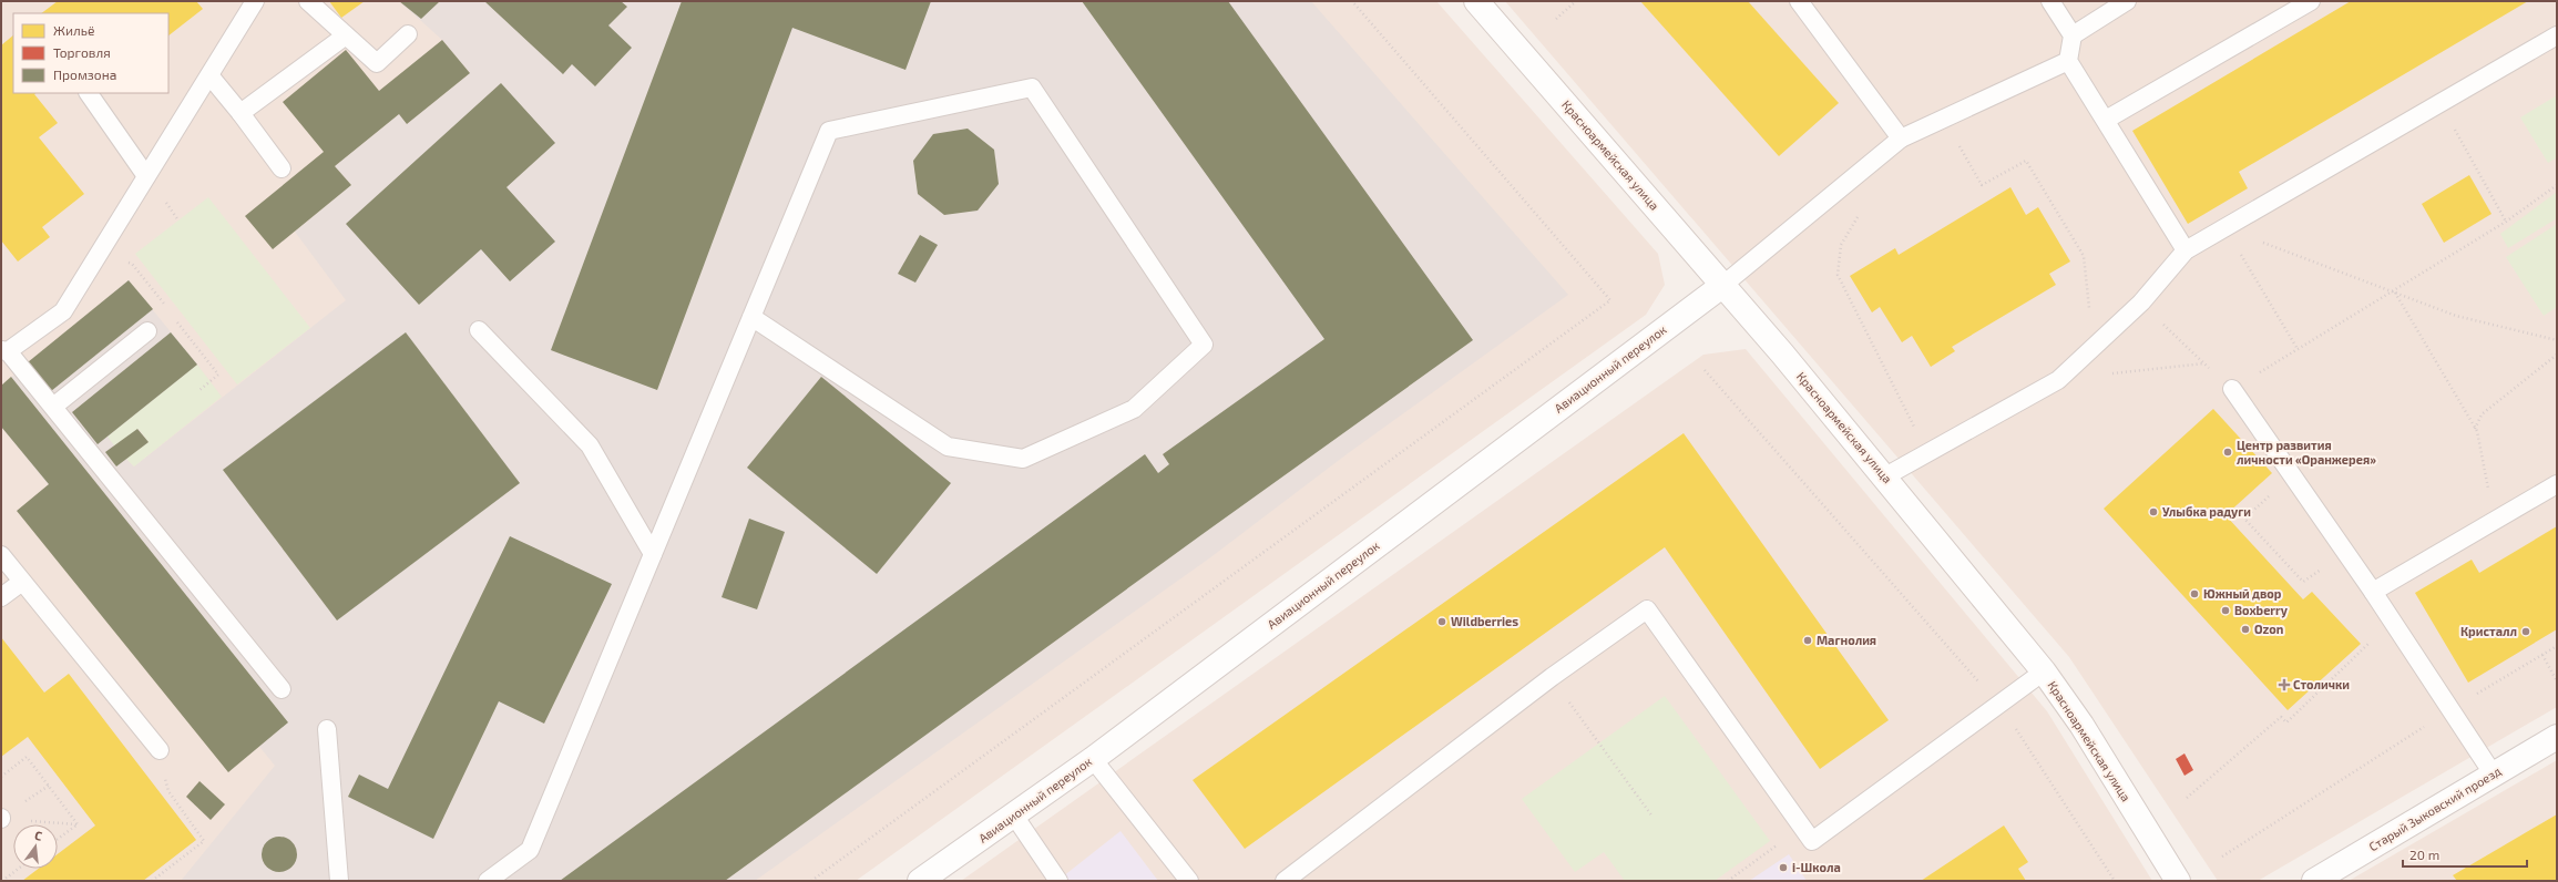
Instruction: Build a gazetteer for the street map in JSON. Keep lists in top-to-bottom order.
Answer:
{
  "streets": {
    "street": ["Красноармейская улица", "Авиационный переулок", "Старый Зыковский проезд"]
  },
  "crossings": [
    ["Красноармейская улица", "Авиационный переулок"]
  ],
  "places": {
    "other": [
      "Центр развития личности «Оранжерея»",
      "Улыбка радуги",
      "Южный двор",
      "Boxberry",
      "Wildberries",
      "Ozon",
      "Кристалл",
      "Магнолия",
      "i-Школа"
    ],
    "health": ["Столички"]
  },
  "legend": ["Жильё", "Торговля", "Промзона"],
  "scale_bar": "20 m",
  "north": "top"
}
